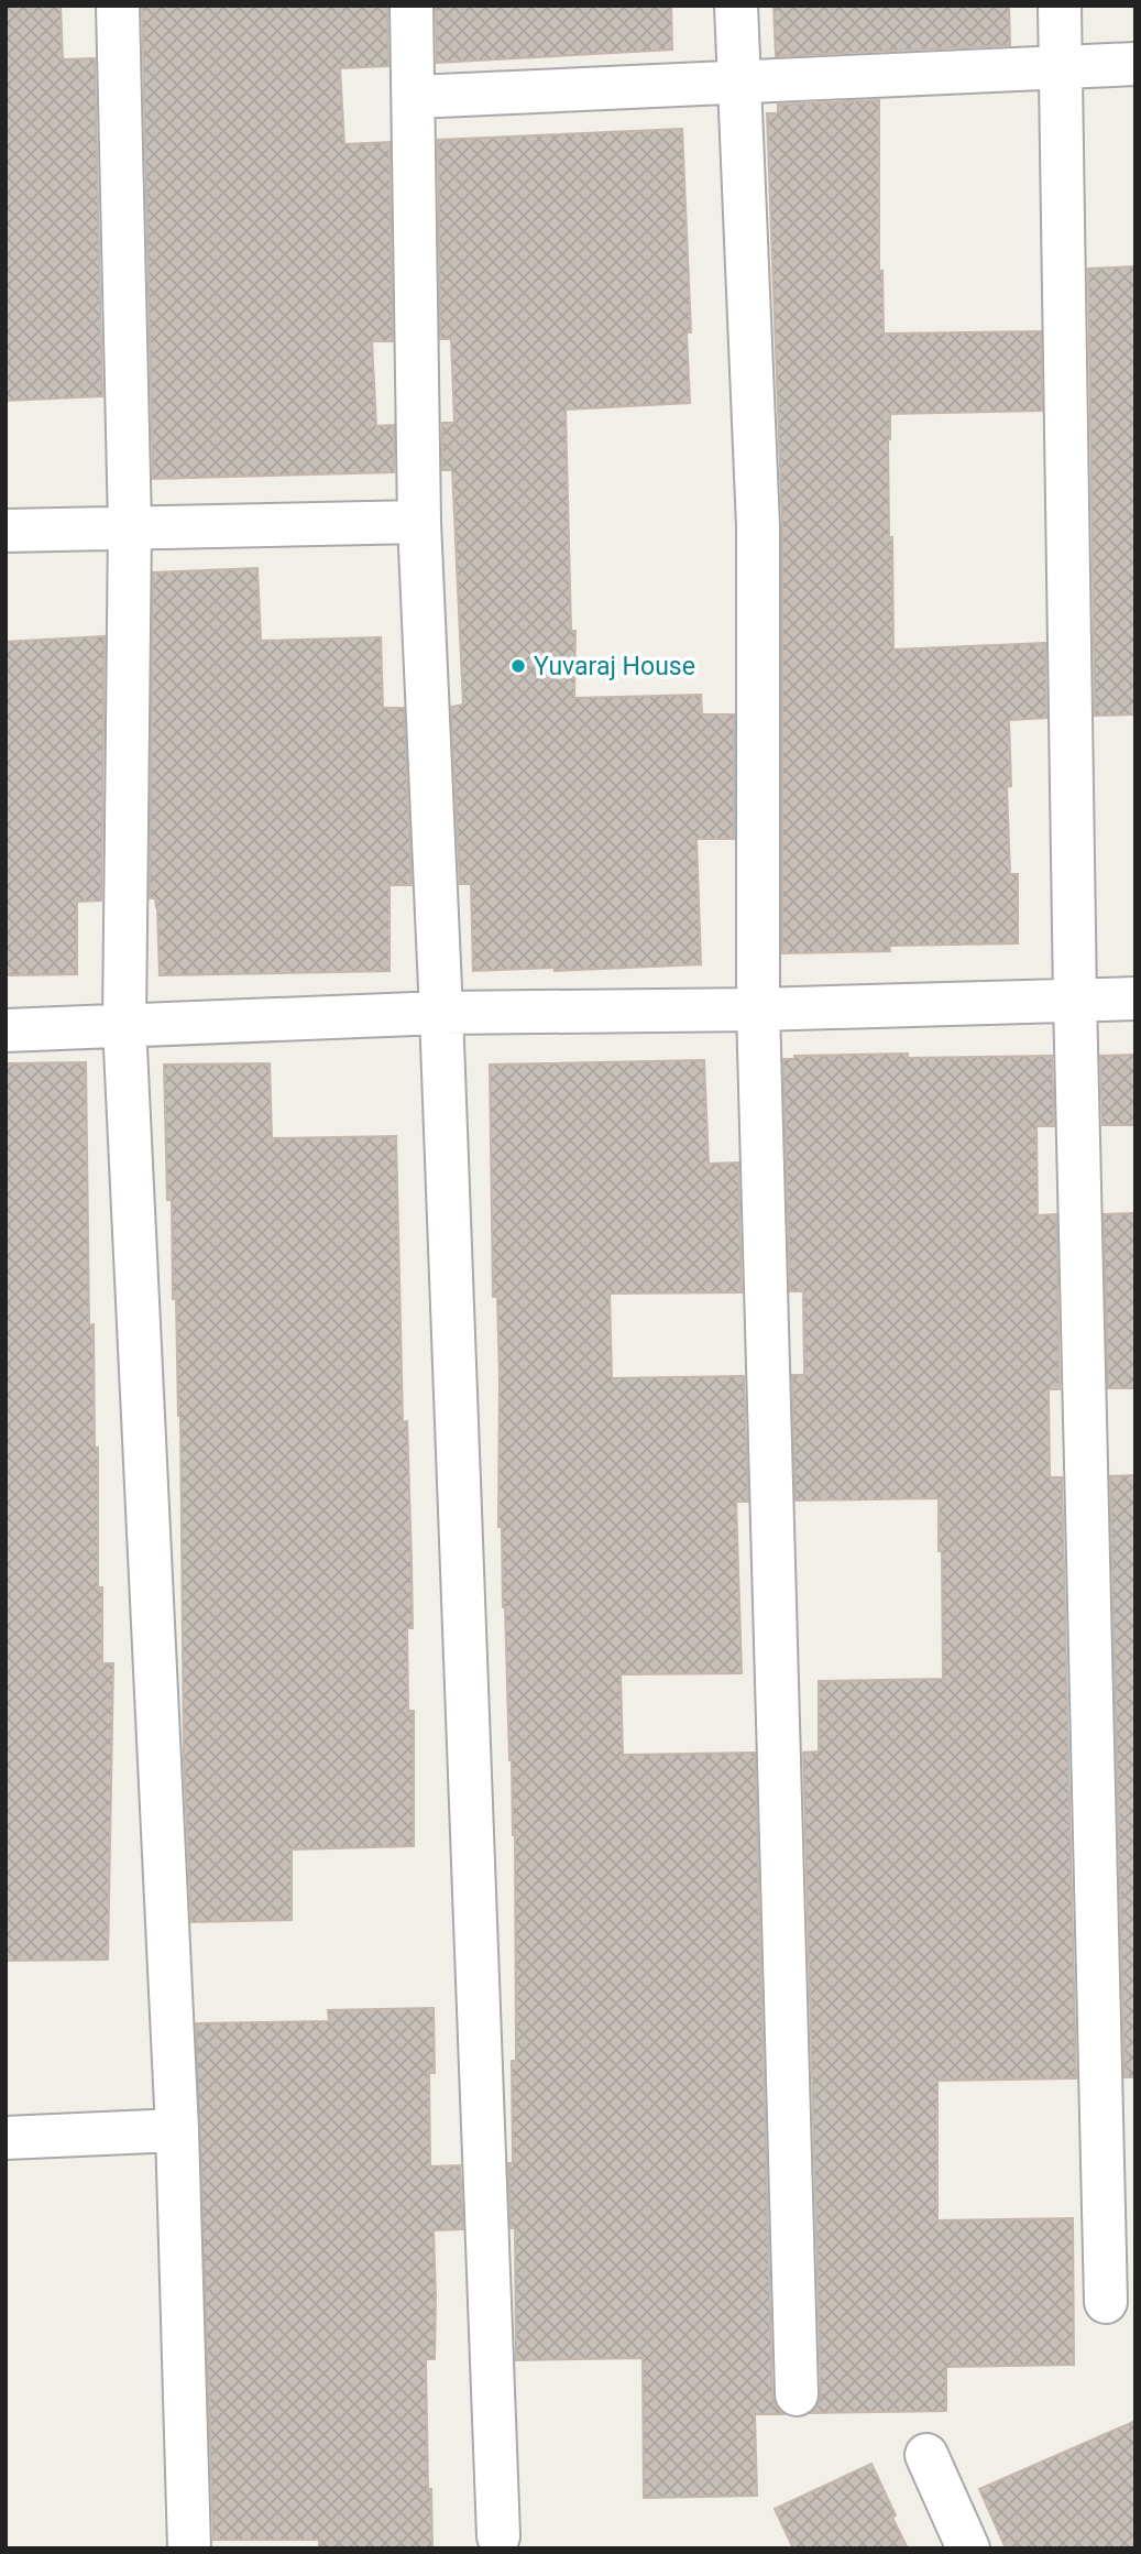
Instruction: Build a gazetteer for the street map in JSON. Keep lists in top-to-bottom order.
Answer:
{
  "places": ["Yuvaraj House"]
}
